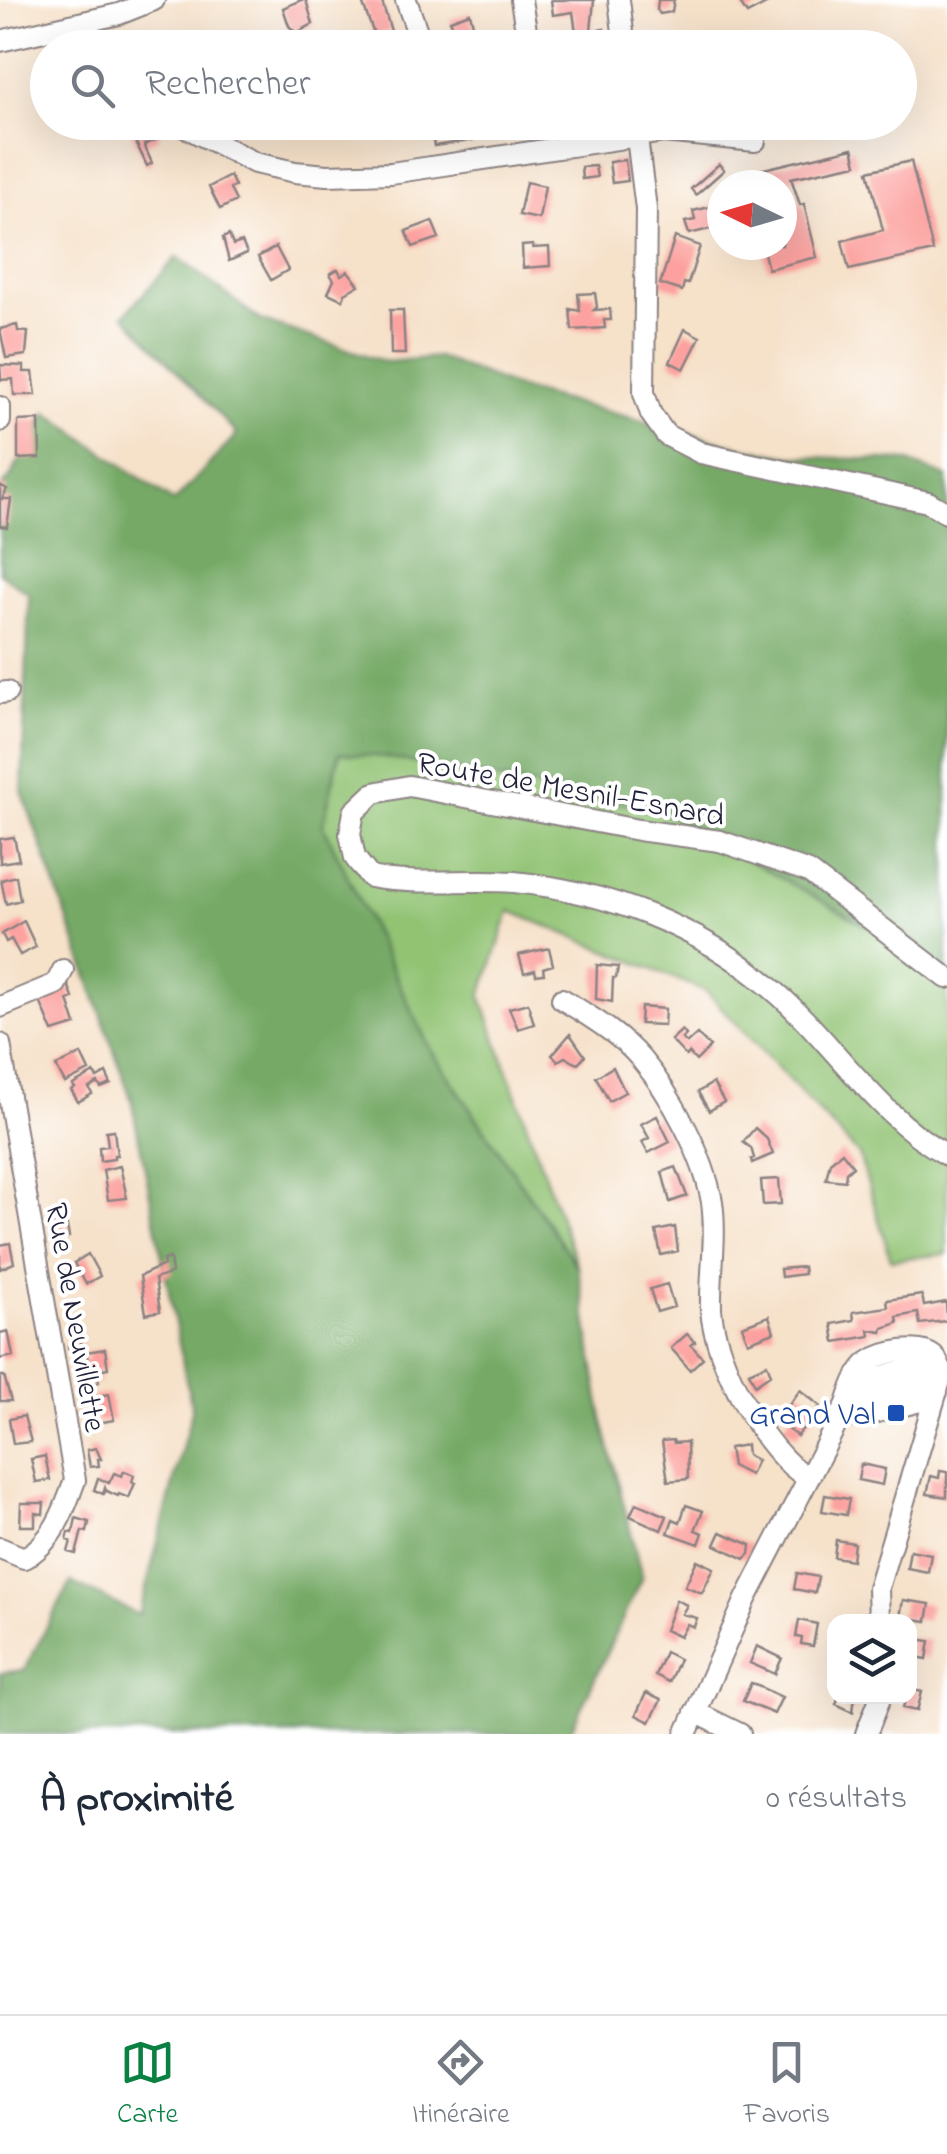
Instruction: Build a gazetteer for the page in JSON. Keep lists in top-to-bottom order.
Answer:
{
  "streets": {
    "street": ["Route de Mesnil-Esnard", "Rue de Neuvillette"]
  },
  "places": {
    "transit": ["Grand Val"]
  },
  "north": "left",
  "page": {
    "search": "Rechercher",
    "heading": ["À proximité", "0 résultats"],
    "nav": ["Carte", "Itinéraire", "Favoris"]
  }
}
